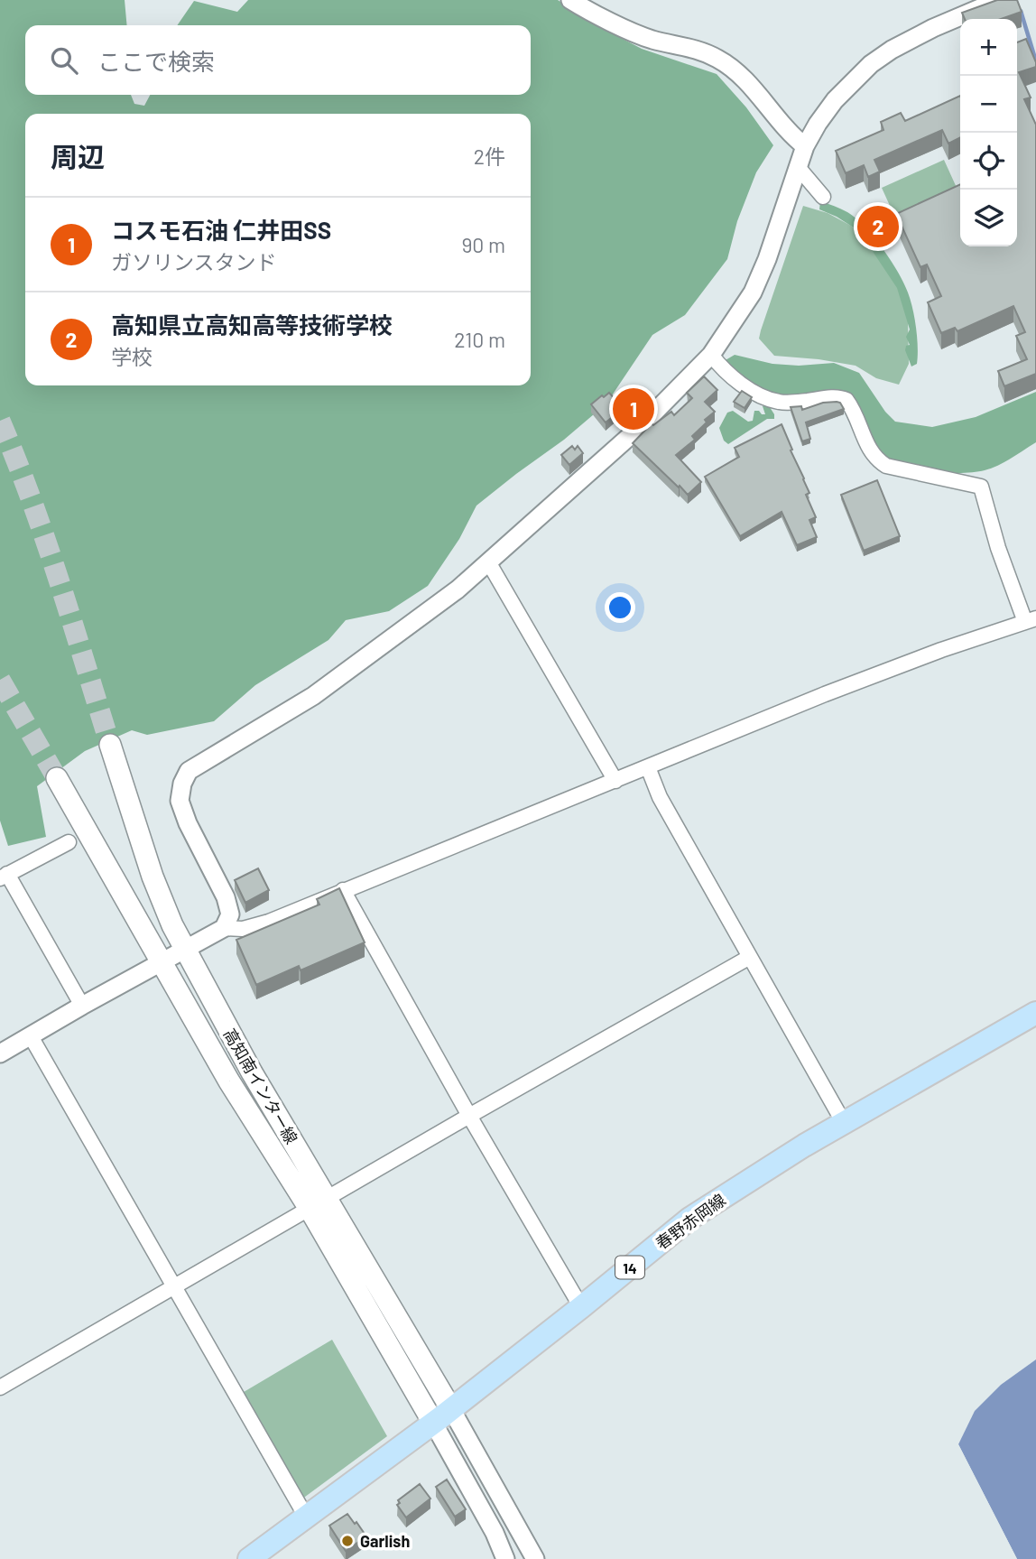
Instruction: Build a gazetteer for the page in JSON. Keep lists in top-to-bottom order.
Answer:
{
  "streets": {
    "main road": ["高知南インター線", "春野赤岡線", "14"]
  },
  "crossings": [
    ["高知南インター線", "春野赤岡線"]
  ],
  "places": ["Garlish"],
  "page": {
    "map_buttons": ["+", "−"],
    "search": "ここで検索",
    "heading": ["周辺", "2件"],
    "list": [
      {
        "mark": "1",
        "name": "コスモ石油 仁井田SS",
        "note": "ガソリンスタンド",
        "value": "90 m"
      },
      {
        "mark": "2",
        "name": "高知県立高知高等技術学校",
        "note": "学校",
        "value": "210 m"
      }
    ],
    "pins": ["2", "1"]
  }
}
